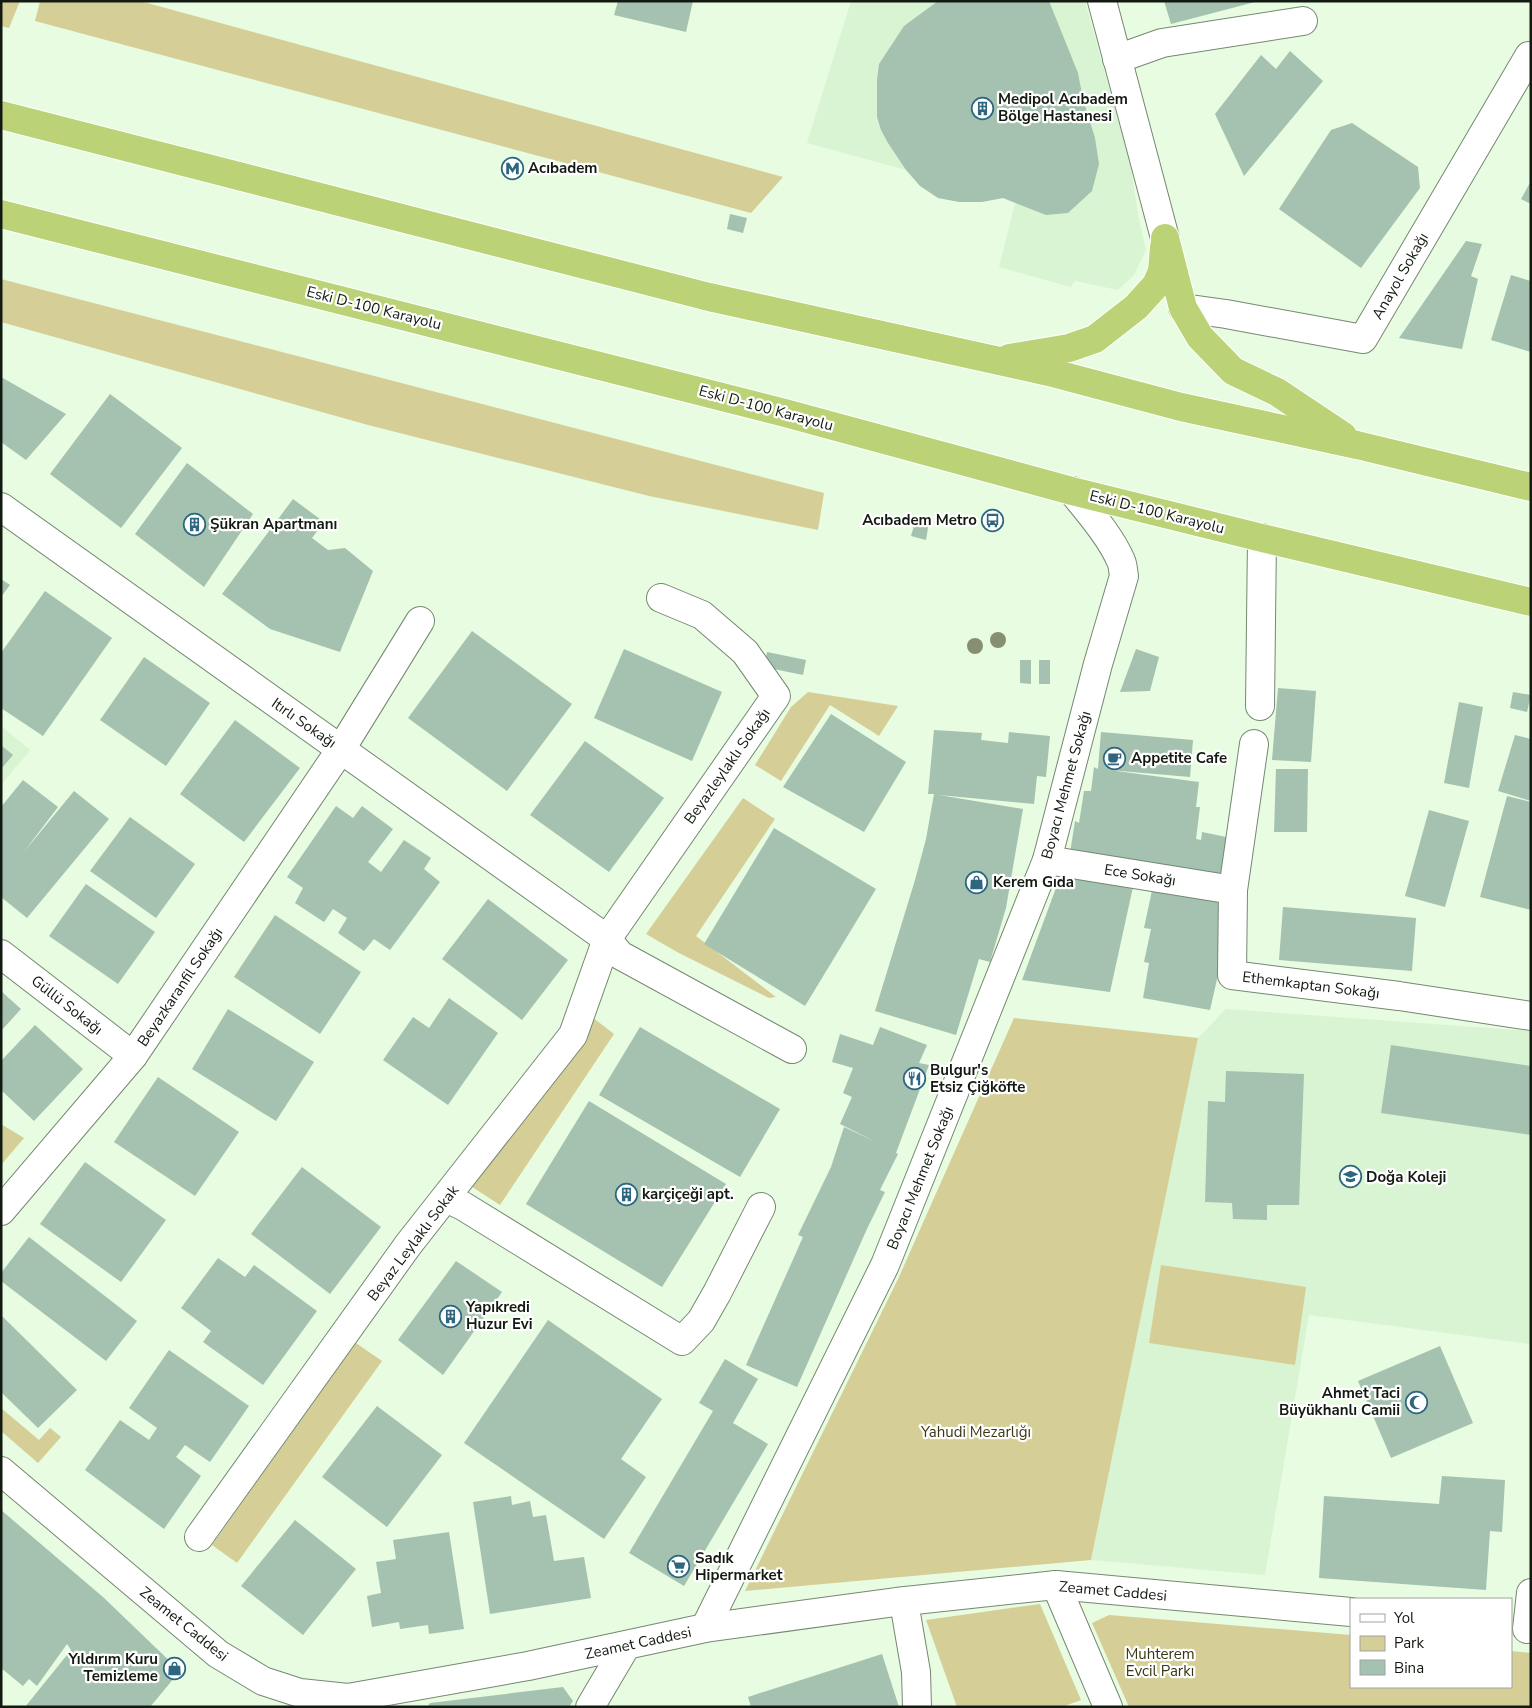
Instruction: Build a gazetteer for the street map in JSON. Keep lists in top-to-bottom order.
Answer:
{
  "streets": {
    "highway": ["Eski D-100 Karayolu"],
    "street": [
      "Anayol Sokağı",
      "Itırlı Sokağı",
      "Beyazleylaklı Sokağı",
      "Boyacı Mehmet Sokağı",
      "Ece Sokağı",
      "Ethemkaptan Sokağı",
      "Beyazkaranfil Sokağı",
      "Güllü Sokağı",
      "Beyaz Leylaklı Sokak",
      "Zeamet Caddesi"
    ]
  },
  "crossings": [
    ["Eski D-100 Karayolu", "Boyacı Mehmet Sokağı"],
    ["Itırlı Sokağı", "Beyazleylaklı Sokağı"],
    ["Itırlı Sokağı", "Beyazkaranfil Sokağı"],
    ["Itırlı Sokağı", "Beyaz Leylaklı Sokak"],
    ["Beyazleylaklı Sokağı", "Beyaz Leylaklı Sokak"],
    ["Boyacı Mehmet Sokağı", "Ece Sokağı"],
    ["Boyacı Mehmet Sokağı", "Zeamet Caddesi"],
    ["Ece Sokağı", "Ethemkaptan Sokağı"],
    ["Beyazkaranfil Sokağı", "Güllü Sokağı"]
  ],
  "parks": ["Yahudi Mezarlığı", "Muhterem Evcil Parkı"],
  "places": {
    "building": [
      "Medipol Acıbadem Bölge Hastanesi",
      "Şükran Apartmanı",
      "karçiçeği apt.",
      "Yapıkredi Huzur Evi"
    ],
    "metro station": ["Acıbadem"],
    "bus stop": ["Acıbadem Metro"],
    "cafe": ["Appetite Cafe"],
    "shop": ["Kerem Gıda", "Yıldırım Kuru Temizleme"],
    "restaurant": ["Bulgur's Etsiz Çiğköfte"],
    "school or university": ["Doğa Koleji"],
    "mosque": ["Ahmet Taci Büyükhanlı Camii"],
    "supermarket": ["Sadık Hipermarket"]
  },
  "legend": ["Yol", "Park", "Bina"]
}
